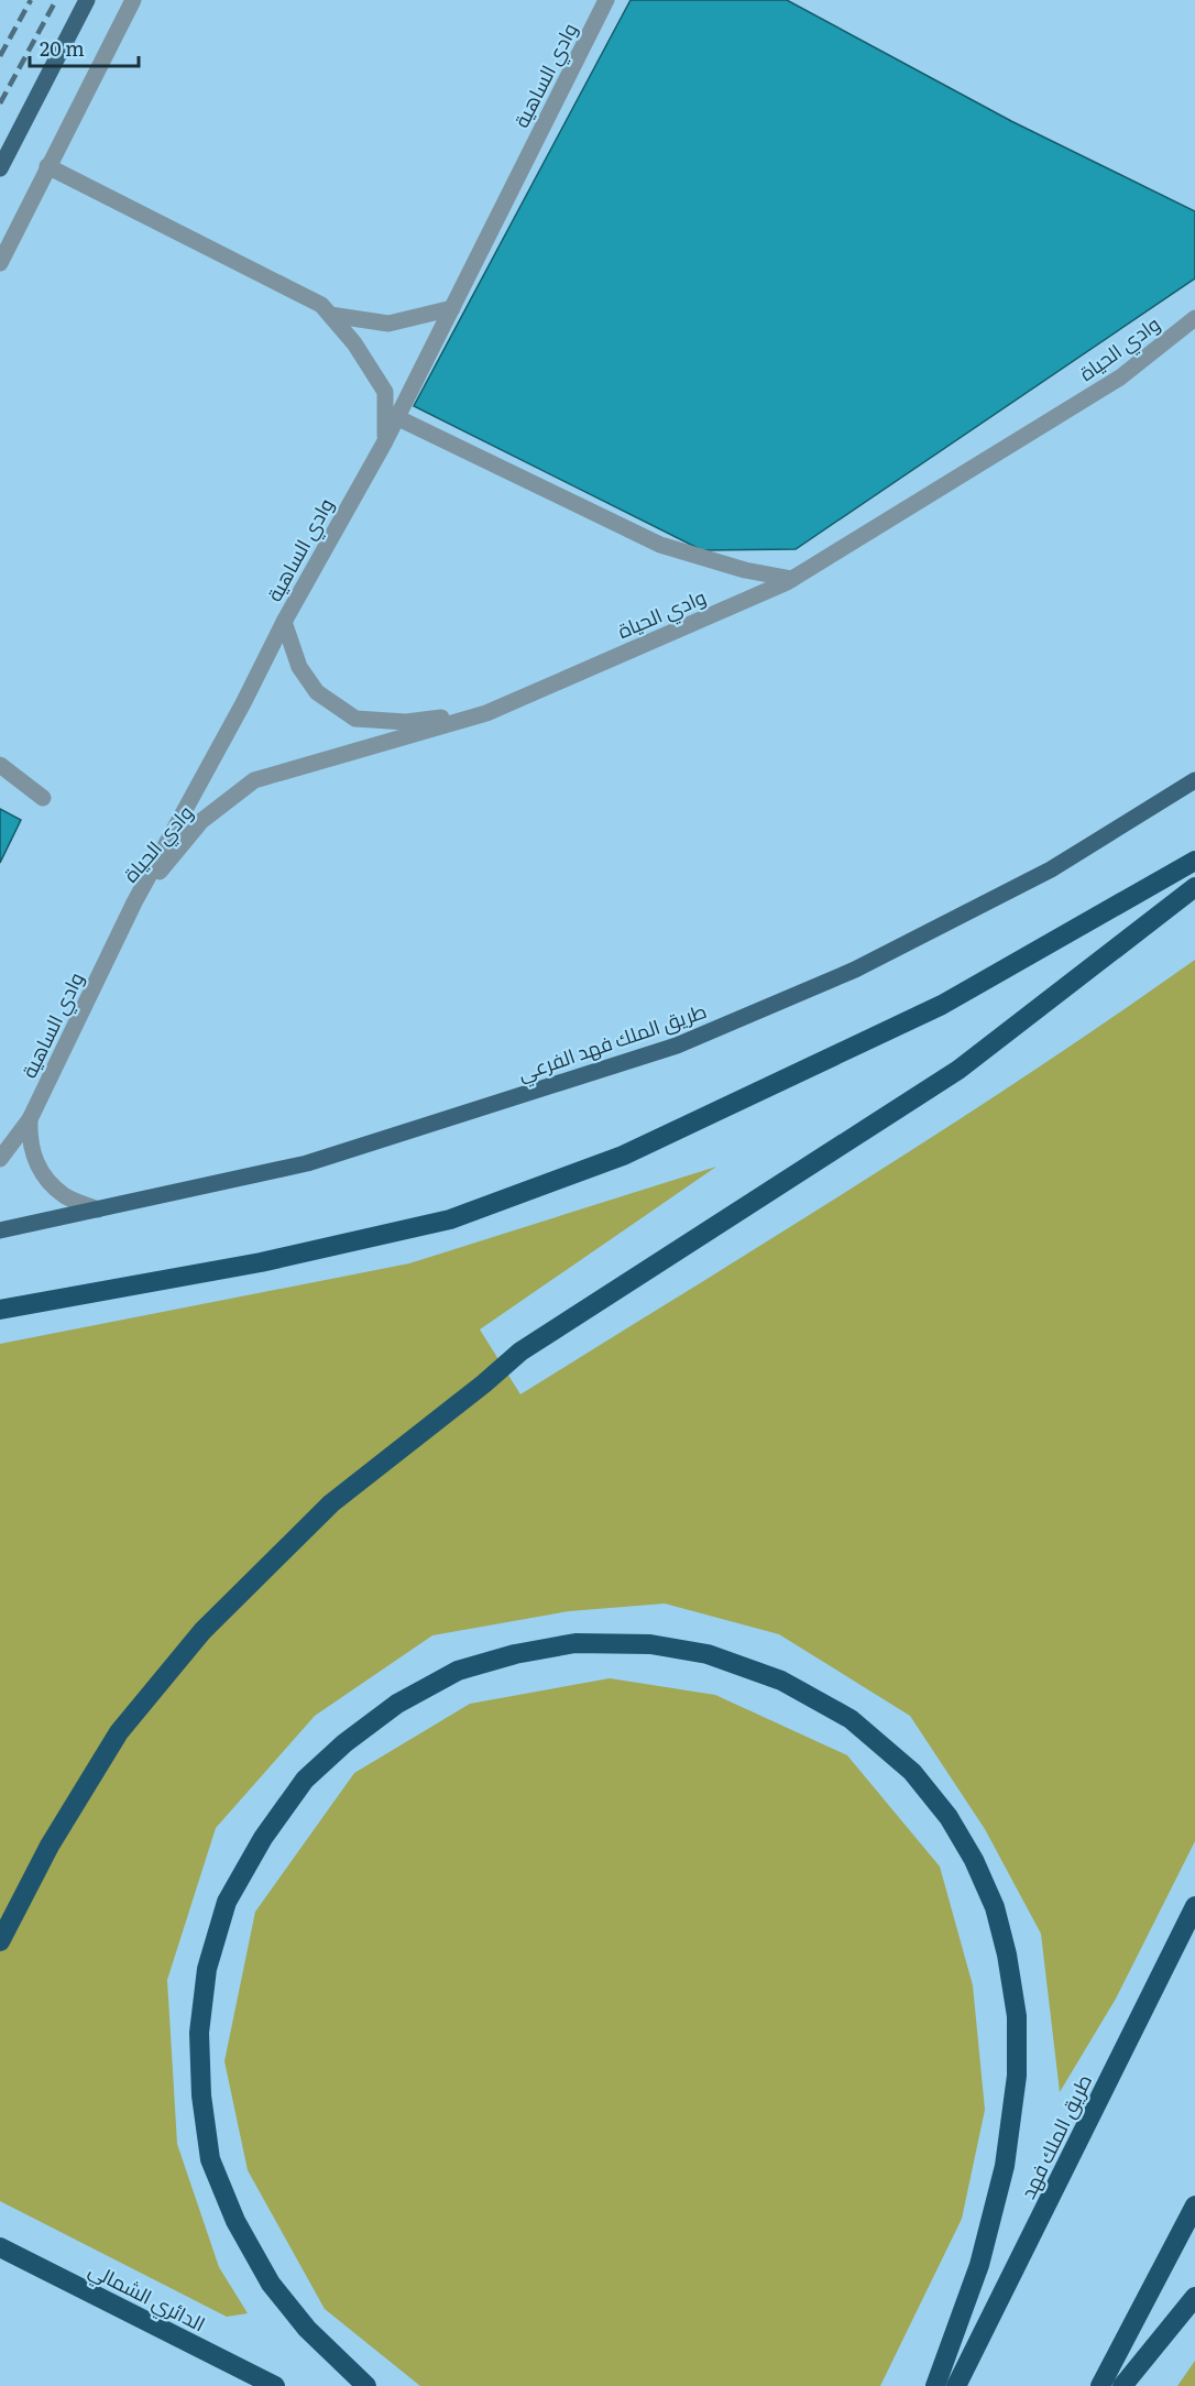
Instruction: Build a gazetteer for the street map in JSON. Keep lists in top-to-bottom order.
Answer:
{
  "streets": {
    "highway": ["طريق الملك فهد", "الدائري الشمالي"],
    "main road": ["طريق الملك فهد الفرعي"],
    "lane": ["وادي الساهية", "وادي الحياة"]
  },
  "crossings": [
    ["وادي الساهية", "وادي الحياة"]
  ],
  "scale_bar": "20 m"
}
